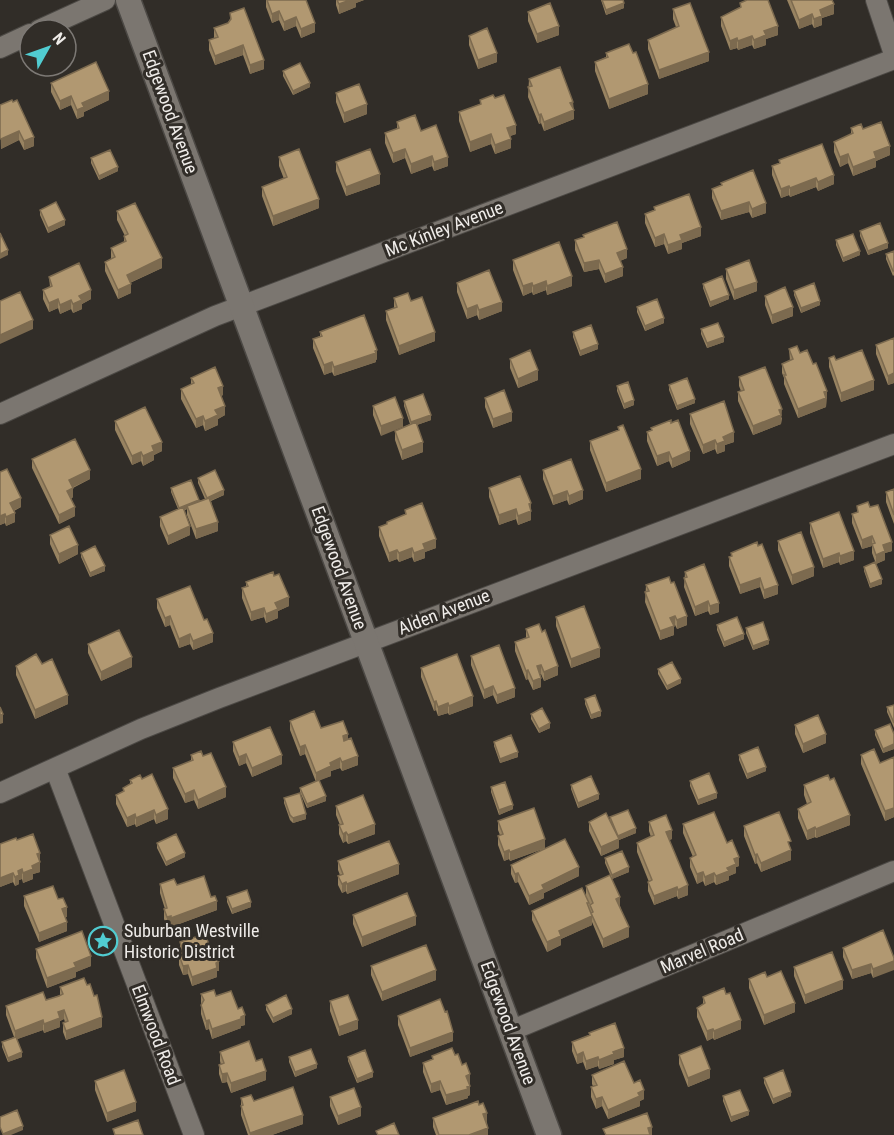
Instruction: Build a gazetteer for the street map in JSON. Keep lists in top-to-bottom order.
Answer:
{
  "streets": {
    "street": [
      "Edgewood Avenue",
      "Mc Kinley Avenue",
      "Alden Avenue",
      "Marvel Road",
      "Elmwood Road"
    ]
  },
  "crossings": [
    ["Edgewood Avenue", "Mc Kinley Avenue"],
    ["Edgewood Avenue", "Alden Avenue"],
    ["Edgewood Avenue", "Marvel Road"],
    ["Alden Avenue", "Elmwood Road"]
  ],
  "places": {
    "place": ["Suburban Westville Historic District"]
  },
  "north": "top right"
}
